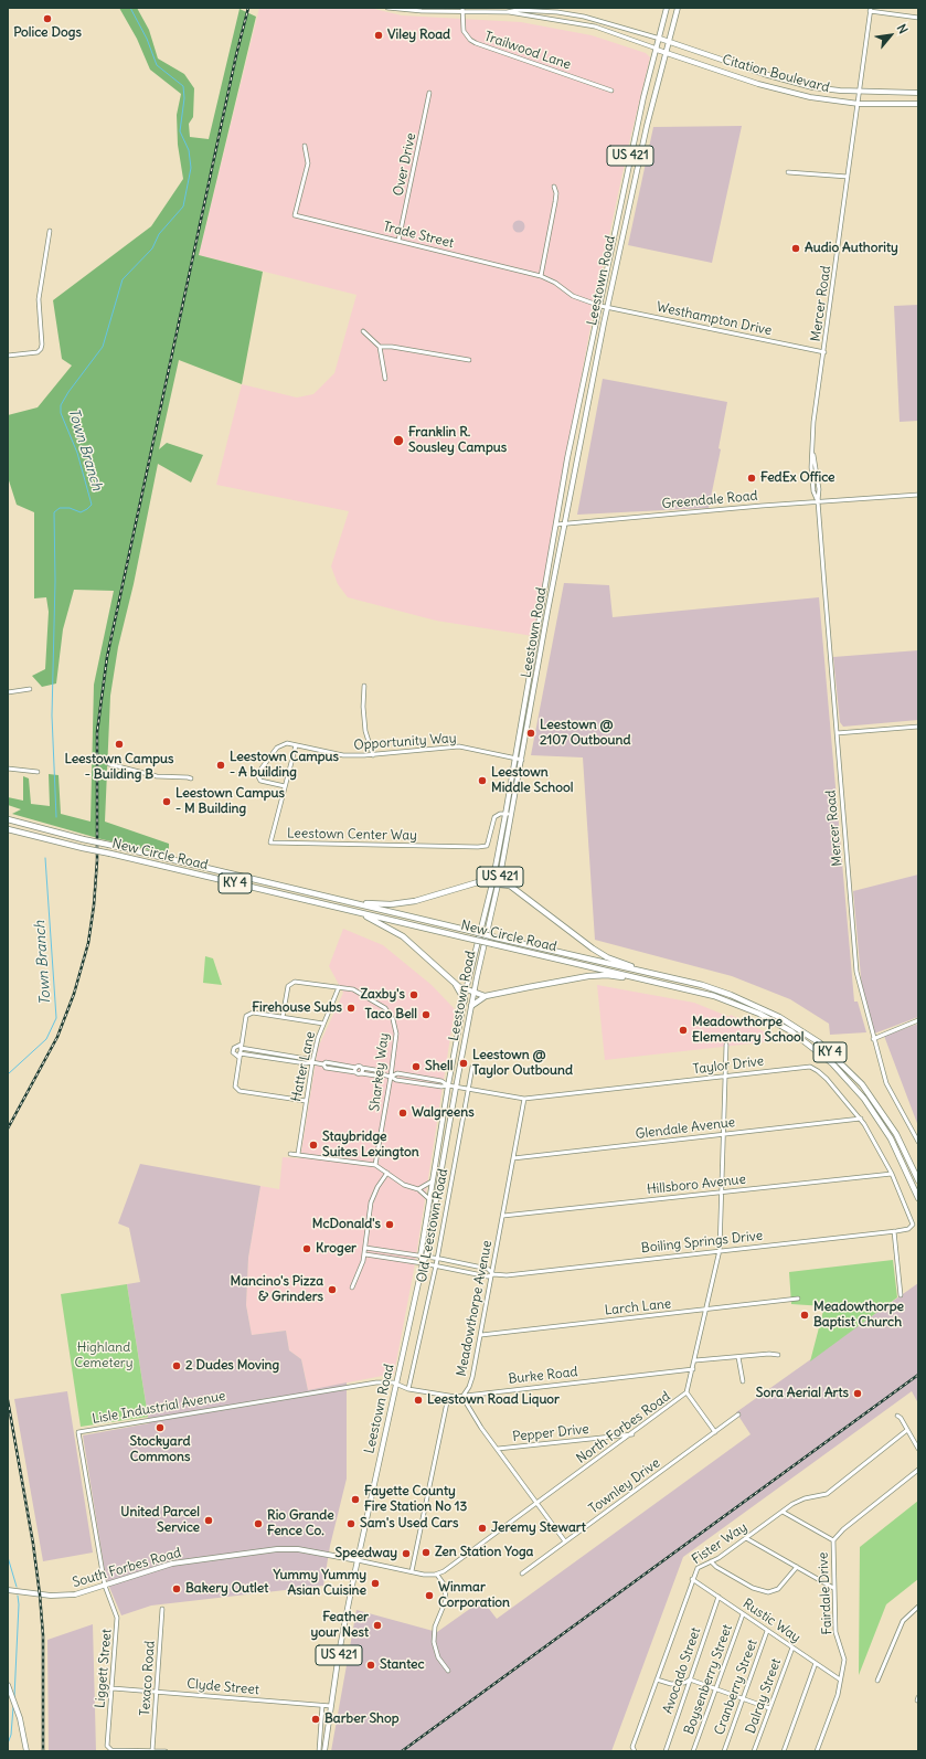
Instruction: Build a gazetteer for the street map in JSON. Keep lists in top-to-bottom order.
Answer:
{
  "streets": {
    "highway": ["New Circle Road", "KY 4"],
    "main road": [
      "Citation Boulevard",
      "US 421",
      "Leestown Road",
      "South Forbes Road"
    ],
    "street": [
      "Trailwood Lane",
      "Over Drive",
      "Trade Street",
      "Mercer Road",
      "Westhampton Drive",
      "Greendale Road",
      "Opportunity Way",
      "Leestown Center Way",
      "Taylor Drive",
      "Hatter Lane",
      "Sharkey Way",
      "Glendale Avenue",
      "Hillsboro Avenue",
      "Old Leestown Road",
      "Boiling Springs Drive",
      "Larch Lane",
      "Meadowthorpe Avenue",
      "Burke Road",
      "Lisle Industrial Avenue",
      "North Forbes Road",
      "Pepper Drive",
      "Townley Drive",
      "Fister Way",
      "Fairdale Drive",
      "Rustic Way",
      "Liggett Street",
      "Avocado Street",
      "Texaco Road",
      "Boysenberry Street",
      "Clyde Street",
      "Cranberry Street",
      "Dalray Street"
    ]
  },
  "crossings": [
    ["Citation Boulevard", "Leestown Road"],
    ["Citation Boulevard", "Mercer Road"],
    ["US 421", "Leestown Road"],
    ["US 421", "South Forbes Road"],
    ["US 421", "Clyde Street"],
    ["Over Drive", "Trade Street"],
    ["Trade Street", "Leestown Road"],
    ["Trade Street", "Westhampton Drive"],
    ["Leestown Road", "Westhampton Drive"],
    ["Leestown Road", "Greendale Road"],
    ["Leestown Road", "Opportunity Way"],
    ["Leestown Road", "Leestown Center Way"],
    ["Leestown Road", "Taylor Drive"],
    ["Leestown Road", "Boiling Springs Drive"],
    ["Leestown Road", "Burke Road"],
    ["Leestown Road", "Lisle Industrial Avenue"],
    ["Leestown Road", "South Forbes Road"],
    ["Mercer Road", "Westhampton Drive"],
    ["Mercer Road", "Greendale Road"],
    ["Opportunity Way", "Leestown Center Way"],
    ["Taylor Drive", "Sharkey Way"],
    ["Taylor Drive", "Glendale Avenue"],
    ["Taylor Drive", "Hillsboro Avenue"],
    ["Taylor Drive", "Old Leestown Road"],
    ["Taylor Drive", "Boiling Springs Drive"],
    ["Taylor Drive", "Meadowthorpe Avenue"],
    ["Taylor Drive", "North Forbes Road"],
    ["Hatter Lane", "Sharkey Way"],
    ["Glendale Avenue", "Meadowthorpe Avenue"],
    ["Glendale Avenue", "North Forbes Road"],
    ["Hillsboro Avenue", "Meadowthorpe Avenue"],
    ["Hillsboro Avenue", "North Forbes Road"],
    ["Old Leestown Road", "Boiling Springs Drive"],
    ["Old Leestown Road", "Burke Road"],
    ["Boiling Springs Drive", "Meadowthorpe Avenue"],
    ["Boiling Springs Drive", "North Forbes Road"],
    ["Larch Lane", "Meadowthorpe Avenue"],
    ["Larch Lane", "North Forbes Road"],
    ["Meadowthorpe Avenue", "Burke Road"],
    ["Meadowthorpe Avenue", "North Forbes Road"],
    ["Meadowthorpe Avenue", "Pepper Drive"],
    ["Meadowthorpe Avenue", "Townley Drive"],
    ["Burke Road", "Lisle Industrial Avenue"],
    ["Burke Road", "North Forbes Road"],
    ["Lisle Industrial Avenue", "South Forbes Road"],
    ["Lisle Industrial Avenue", "Liggett Street"],
    ["North Forbes Road", "Pepper Drive"],
    ["Fister Way", "Rustic Way"],
    ["South Forbes Road", "Liggett Street"],
    ["Fairdale Drive", "Rustic Way"],
    ["Rustic Way", "Avocado Street"],
    ["Rustic Way", "Boysenberry Street"],
    ["Rustic Way", "Cranberry Street"],
    ["Rustic Way", "Dalray Street"],
    ["Liggett Street", "Texaco Road"],
    ["Liggett Street", "Clyde Street"],
    ["Texaco Road", "Clyde Street"]
  ],
  "water": ["Town Branch"],
  "parks": ["Highland Cemetery"],
  "places": [
    "Police Dogs",
    "Viley Road",
    "Audio Authority",
    "Franklin R. Sousley Campus",
    "FedEx Office",
    "Leestown @ 2107 Outbound",
    "Leestown Campus - Building B",
    "Leestown Campus - A building",
    "Leestown Middle School",
    "Leestown Campus - M Building",
    "Zaxby's",
    "Firehouse Subs",
    "Taco Bell",
    "Meadowthorpe Elementary School",
    "Leestown @ Taylor Outbound",
    "Shell",
    "Walgreens",
    "Staybridge Suites Lexington",
    "McDonald's",
    "Kroger",
    "Mancino's Pizza & Grinders",
    "Meadowthorpe Baptist Church",
    "2 Dudes Moving",
    "Sora Aerial Arts",
    "Leestown Road Liquor",
    "Stockyard Commons",
    "Fayette County Fire Station No 13",
    "United Parcel Service",
    "Rio Grande Fence Co.",
    "Sam's Used Cars",
    "Jeremy Stewart",
    "Zen Station Yoga",
    "Speedway",
    "Yummy Yummy Asian Cuisine",
    "Bakery Outlet",
    "Winmar Corporation",
    "Feather your Nest",
    "Stantec",
    "Barber Shop"
  ],
  "north": "top right"
}
